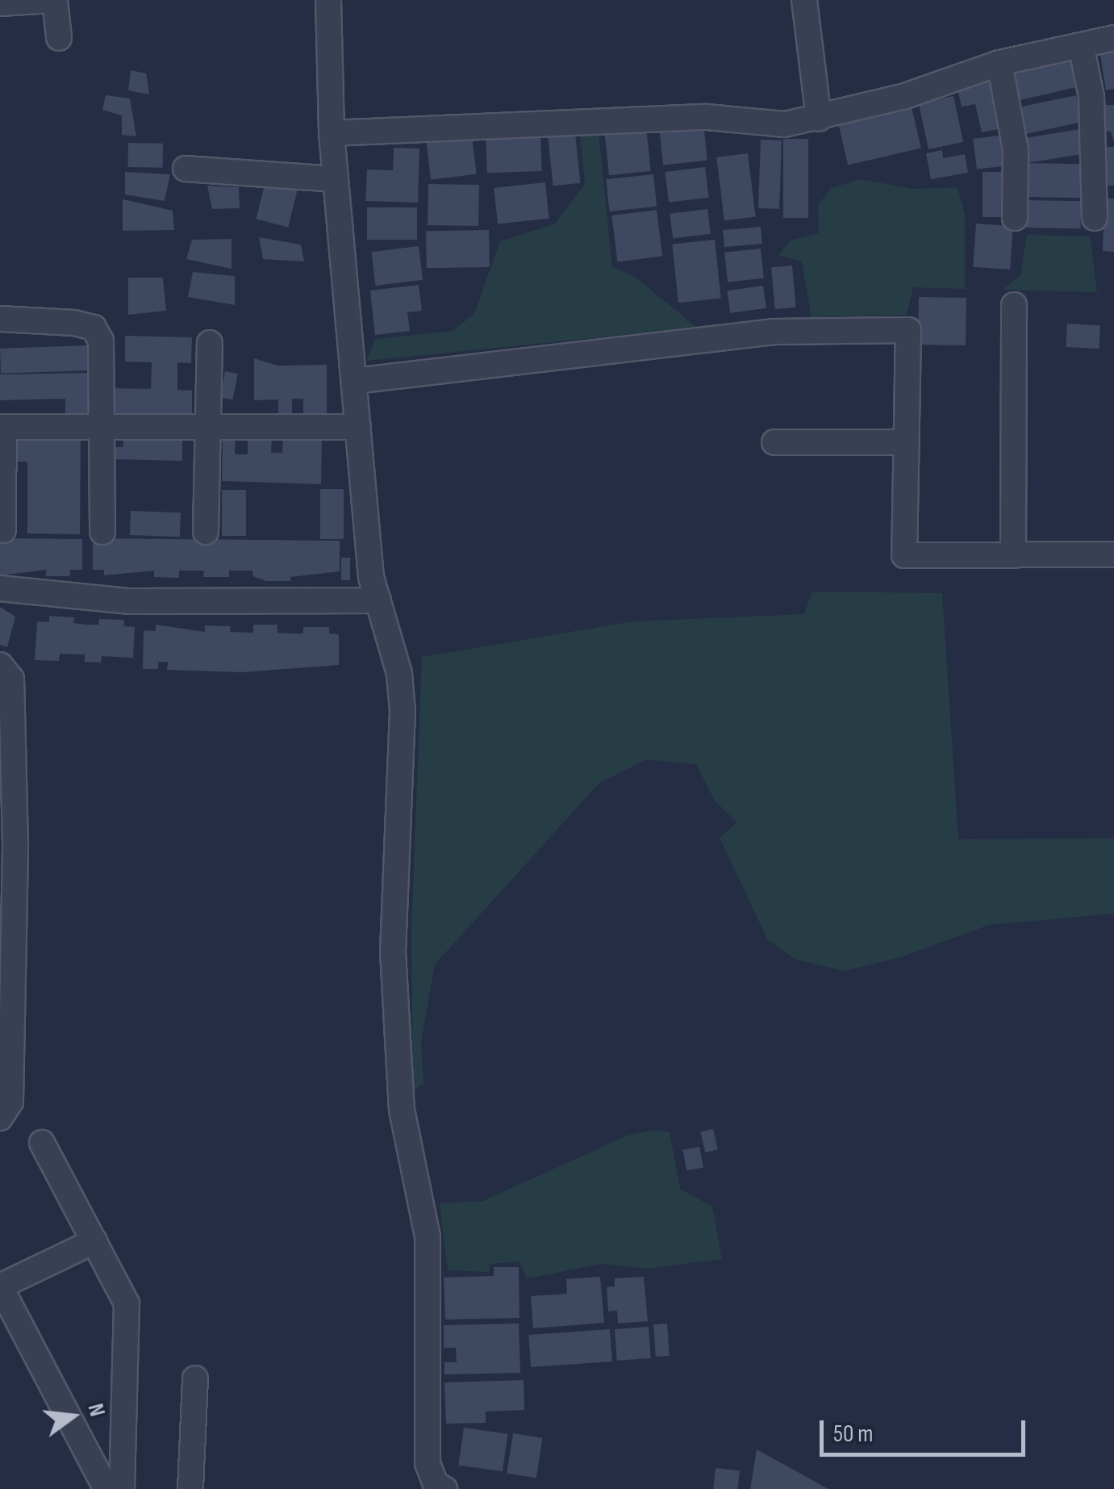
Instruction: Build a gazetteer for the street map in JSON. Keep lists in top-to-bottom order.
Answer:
{
  "scale_bar": "50 m",
  "north": "right"
}
